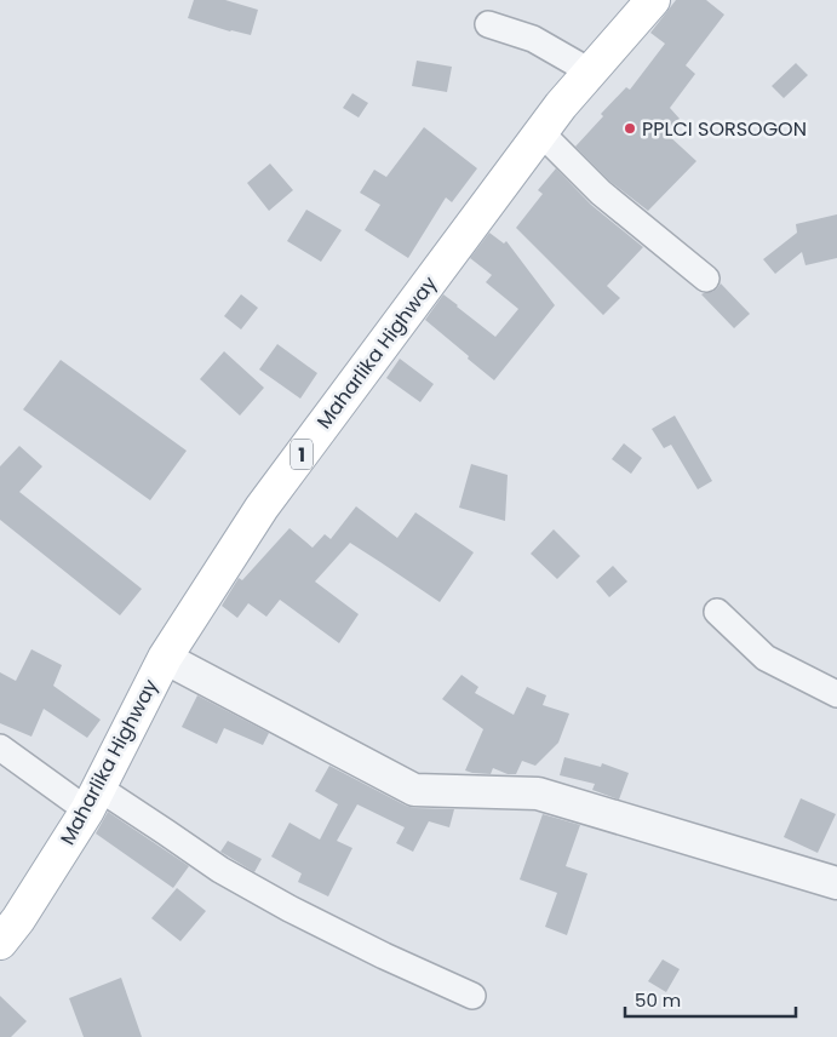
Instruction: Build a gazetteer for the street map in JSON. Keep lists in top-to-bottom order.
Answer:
{
  "streets": {
    "main road": ["Maharlika Highway", "1"]
  },
  "places": ["PPLCI SORSOGON"],
  "scale_bar": "50 m"
}
